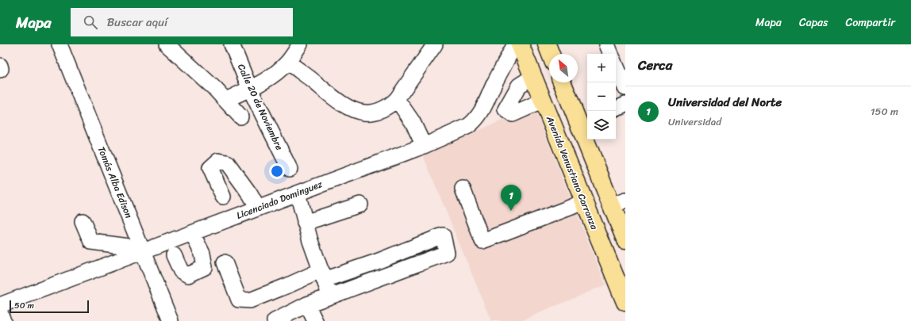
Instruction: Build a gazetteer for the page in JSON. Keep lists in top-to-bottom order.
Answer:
{
  "streets": {
    "main road": ["Avenida Venustiano Carranza"],
    "street": ["Calle 20 de Noviembre", "Tomás Alba Edison", "Licenciado Dominguez"]
  },
  "crossings": [
    ["Tomás Alba Edison", "Licenciado Dominguez"]
  ],
  "scale_bar": "50 m",
  "north": "top left",
  "page": {
    "header": "Mapa",
    "search": "Buscar aquí",
    "nav": ["Mapa", "Capas", "Compartir"],
    "heading": "Cerca",
    "map_buttons": ["+", "−"],
    "list": [
      {
        "mark": "1",
        "name": "Universidad del Norte",
        "note": "Universidad",
        "value": "150 m"
      }
    ],
    "pins": "1",
    "scale": "50 m"
  }
}
